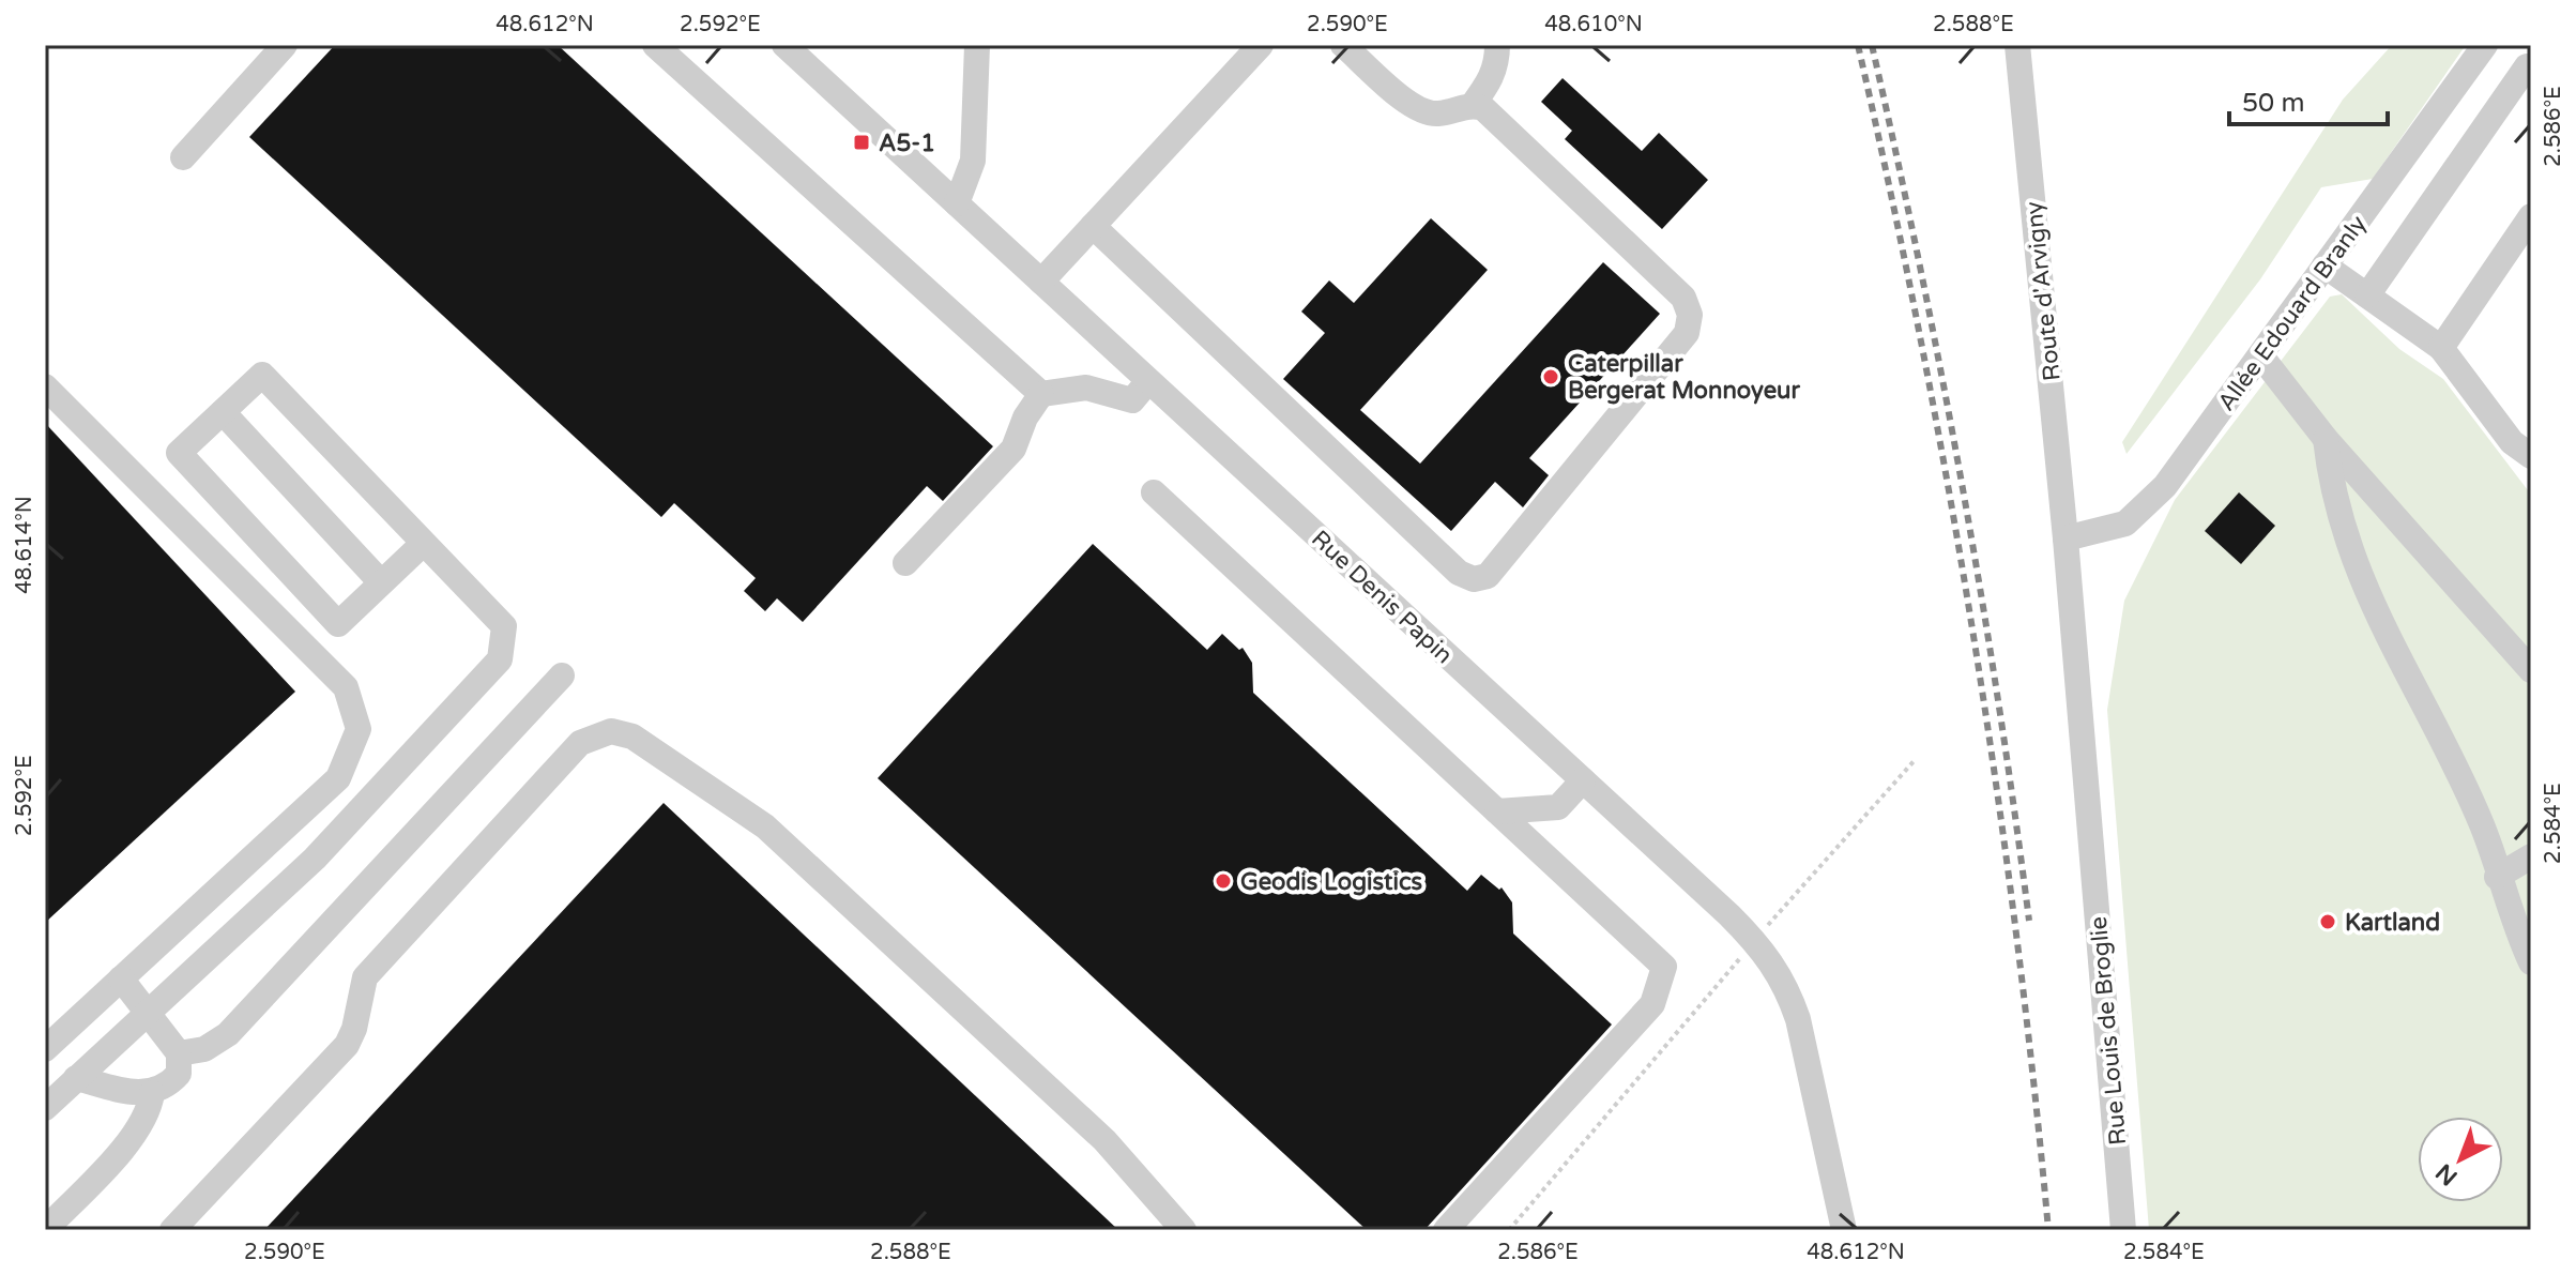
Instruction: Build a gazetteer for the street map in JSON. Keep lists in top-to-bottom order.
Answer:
{
  "streets": {
    "street": [
      "Route d'Arvigny",
      "Allée Edouard Branly",
      "Rue Denis Papin",
      "Rue Louis de Broglie"
    ]
  },
  "crossings": [
    ["Route d'Arvigny", "Allée Edouard Branly"],
    ["Route d'Arvigny", "Rue Louis de Broglie"]
  ],
  "places": {
    "transit": ["A5-1"],
    "other": ["Caterpillar Bergerat Monnoyeur", "Geodis Logistics", "Kartland"]
  },
  "scale_bar": "50 m",
  "north": "bottom left",
  "coordinates": [
    "48.612°N",
    "2.592°E",
    "2.590°E",
    "48.610°N",
    "2.588°E",
    "2.586°E",
    "48.614°N",
    "2.584°E"
  ]
}
